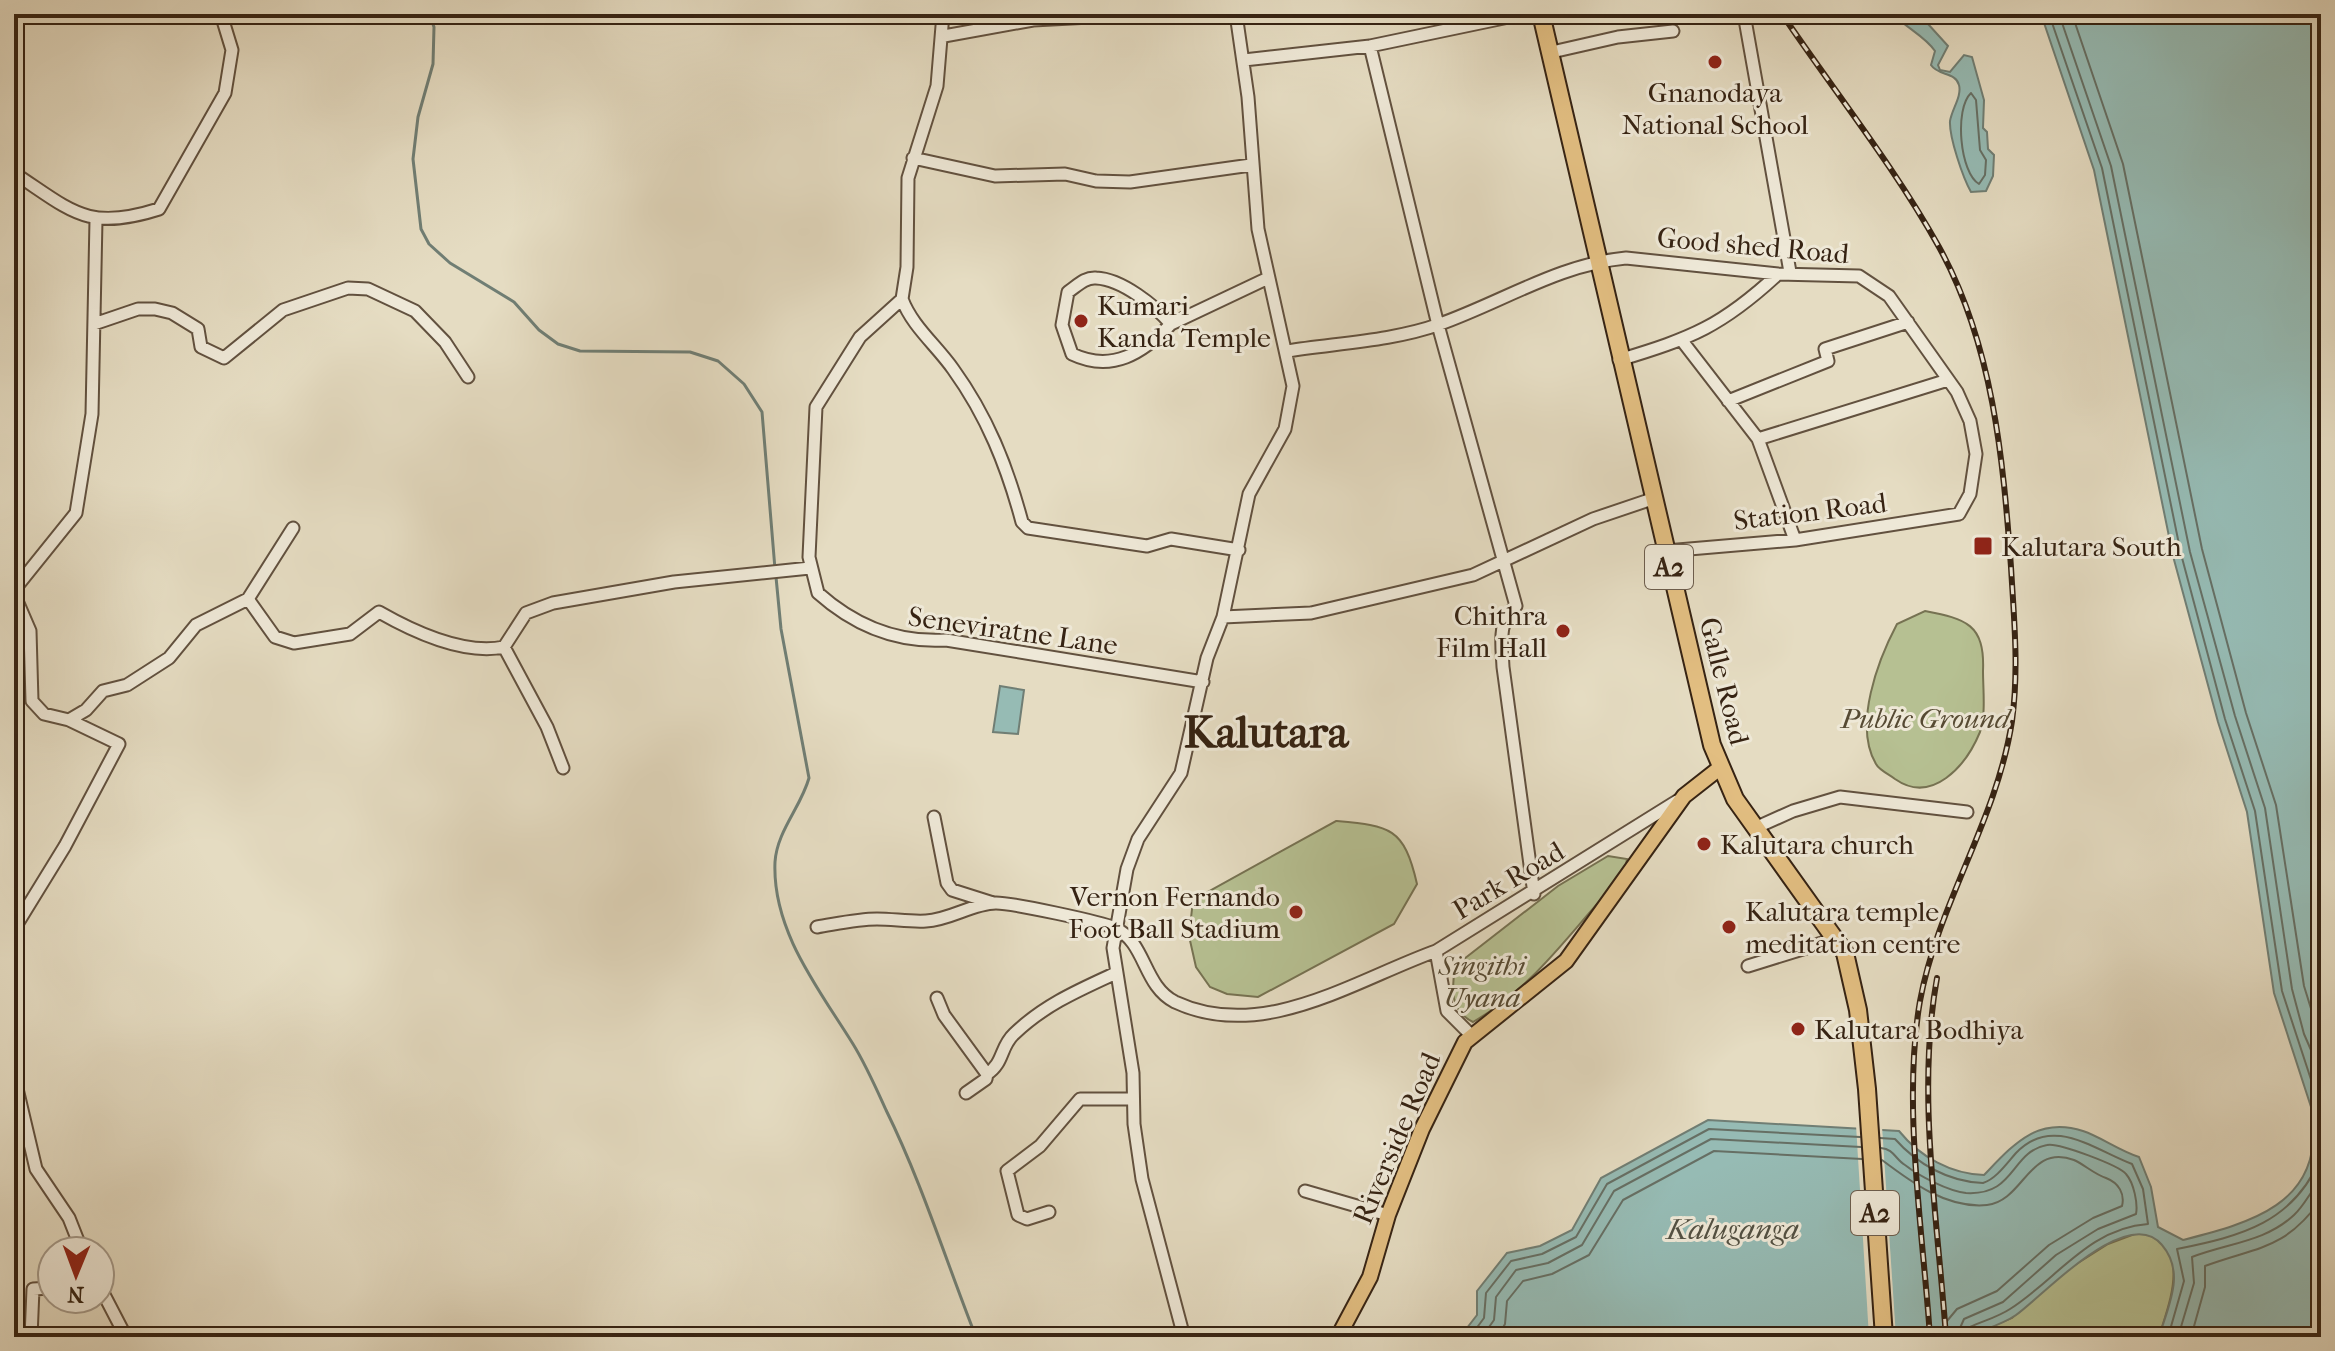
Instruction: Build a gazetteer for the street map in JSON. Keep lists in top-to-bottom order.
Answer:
{
  "streets": {
    "highway": ["A2", "Galle Road"],
    "main road": ["Riverside Road"],
    "street": [
      "Good shed Road",
      "Station Road",
      "Seneviratne Lane",
      "Park Road"
    ]
  },
  "crossings": [
    ["Good shed Road", "Station Road"],
    ["Good shed Road", "Galle Road"],
    ["Station Road", "Galle Road"],
    ["Galle Road", "Riverside Road"],
    ["Park Road", "Riverside Road"]
  ],
  "districts": ["Kalutara"],
  "water": ["Kaluganga"],
  "parks": ["Public Ground", "Singithi Uyana"],
  "places": {
    "other": [
      "Gnanodaya National School",
      "Kumari Kanda Temple",
      "Chithra Film Hall",
      "Kalutara church",
      "Vernon Fernando Foot Ball Stadium",
      "Kalutara temple meditation centre",
      "Kalutara Bodhiya"
    ],
    "transit": ["Kalutara South"]
  },
  "north": "bottom"
}
